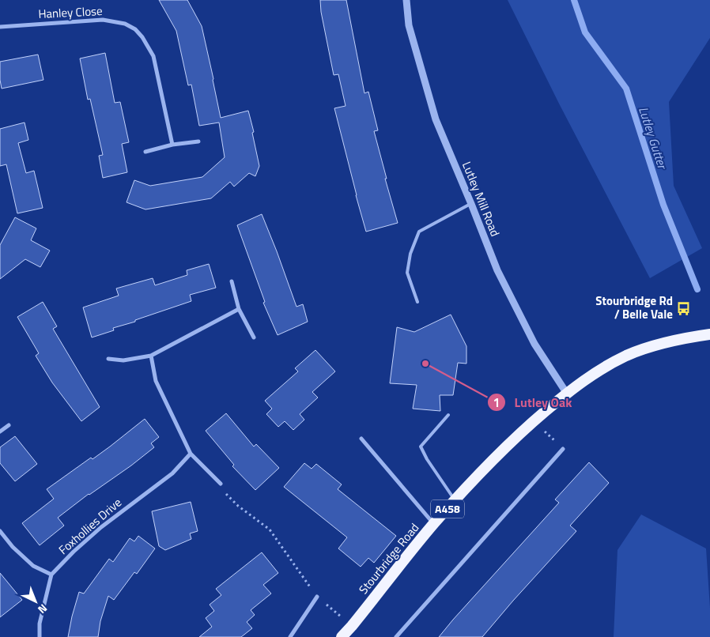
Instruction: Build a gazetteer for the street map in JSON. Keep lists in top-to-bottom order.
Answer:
{
  "streets": {
    "highway": ["A458", "Stourbridge Road"],
    "street": ["Hanley Close", "Lutley Mill Road", "Foxhollies Drive"]
  },
  "crossings": [
    ["Lutley Mill Road", "Stourbridge Road"]
  ],
  "water": ["Lutley Gutter"],
  "places": {
    "bus stop": ["Stourbridge Rd / Belle Vale"],
    "other": ["Lutley Oak"]
  },
  "north": "bottom right"
}
